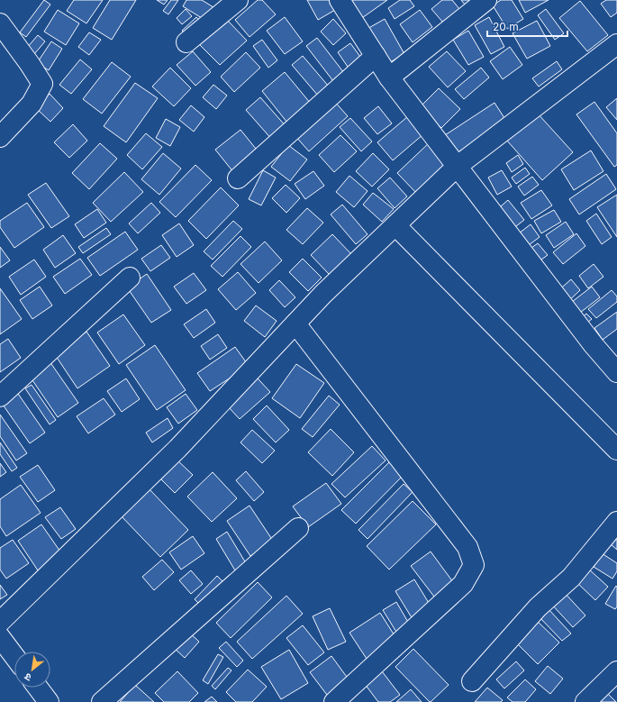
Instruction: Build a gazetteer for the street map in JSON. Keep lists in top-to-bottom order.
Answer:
{
  "scale_bar": "20 m",
  "north": "bottom left"
}
